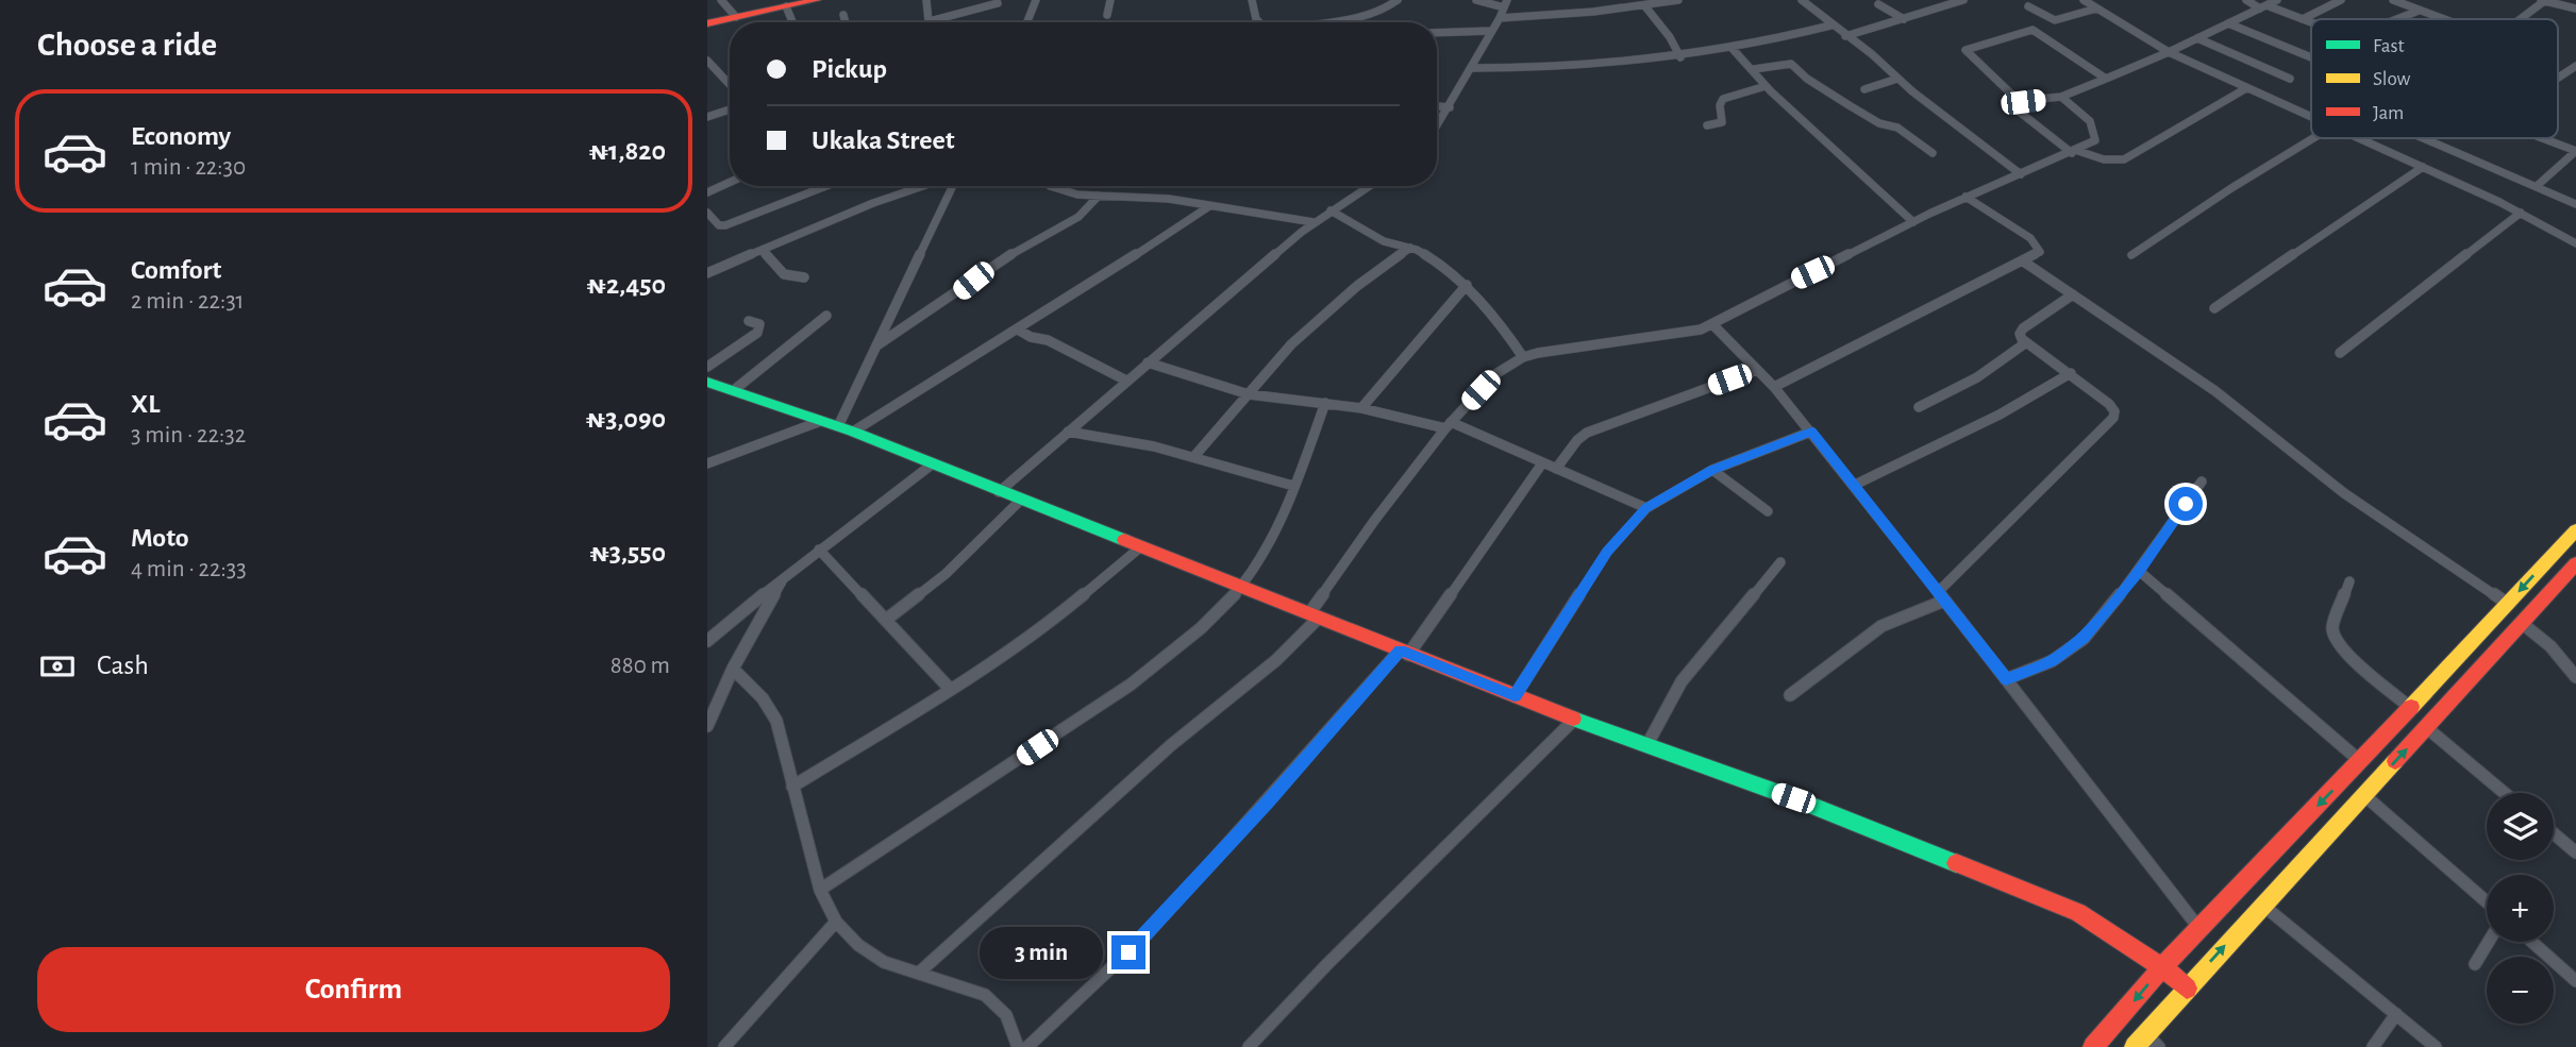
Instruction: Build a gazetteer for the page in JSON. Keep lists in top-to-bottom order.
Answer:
{
  "legend": ["Fast", "Slow", "Jam"],
  "page": {
    "heading": "Choose a ride",
    "banner": ["Pickup", "Ukaka Street"],
    "list": [
      {
        "name": "Economy",
        "note": "1 min · 22:30",
        "value": "₦1,820"
      },
      {
        "name": "Comfort",
        "note": "2 min · 22:31",
        "value": "₦2,450"
      },
      {
        "name": "XL",
        "note": "3 min · 22:32",
        "value": "₦3,090"
      },
      {
        "name": "Moto",
        "note": "4 min · 22:33",
        "value": "₦3,550"
      }
    ],
    "pay": ["Cash", "880 m"],
    "map_buttons": ["+", "−"],
    "bubble": "3 min",
    "buttons": "Confirm"
  }
}
